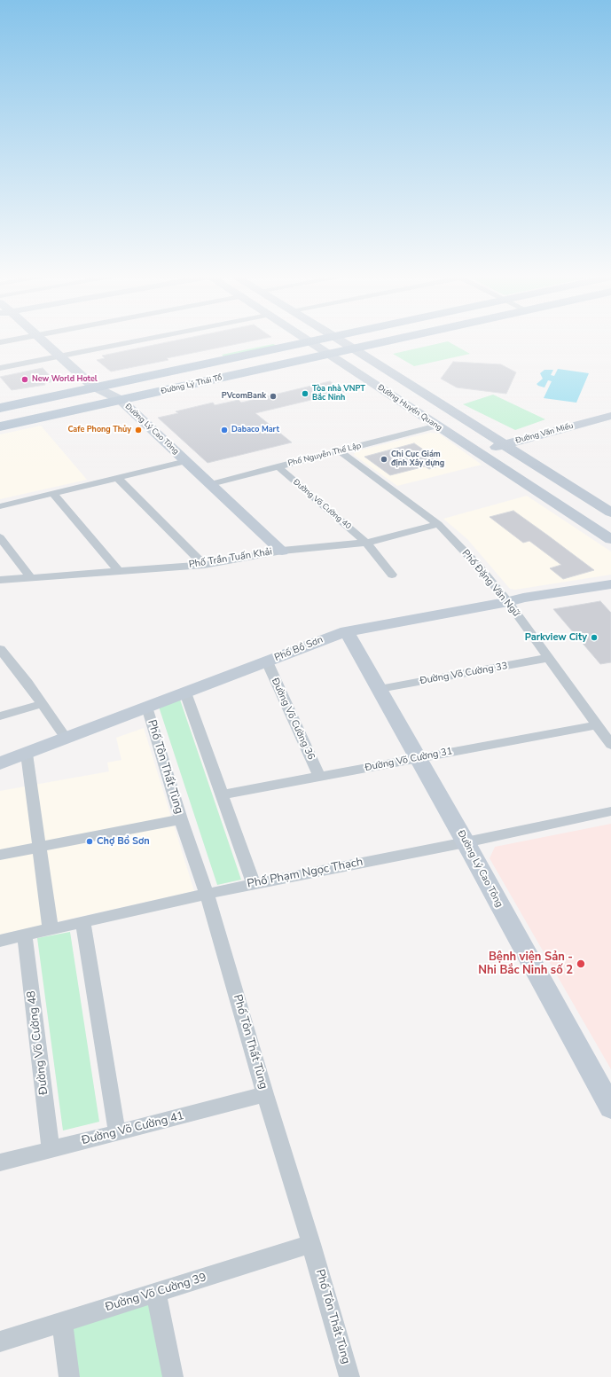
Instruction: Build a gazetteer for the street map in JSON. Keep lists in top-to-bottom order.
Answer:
{
  "streets": {
    "main road": ["Đường Lý Thái Tổ"],
    "street": [
      "Đường Huyền Quang",
      "Đường Lý Cao Tông",
      "Đường Văn Miếu",
      "Phố Nguyễn Thế Lập",
      "Đường Võ Cường 40",
      "Phố Trần Tuấn Khải",
      "Phố Đặng Văn Ngữ",
      "Phố Bồ Sơn",
      "Đường Võ Cường 33",
      "Đường Võ Cường 36",
      "Đường Võ Cường 31",
      "Phố Tôn Thất Tùng",
      "Phố Phạm Ngọc Thạch",
      "Đường Võ Cường 48",
      "Đường Võ Cường 41",
      "Đường Võ Cường 39"
    ]
  },
  "crossings": [
    ["Đường Lý Thái Tổ", "Đường Huyền Quang"],
    ["Đường Lý Thái Tổ", "Đường Lý Cao Tông"],
    ["Đường Huyền Quang", "Đường Văn Miếu"],
    ["Đường Huyền Quang", "Phố Nguyễn Thế Lập"],
    ["Đường Lý Cao Tông", "Phố Nguyễn Thế Lập"],
    ["Đường Lý Cao Tông", "Phố Trần Tuấn Khải"],
    ["Đường Lý Cao Tông", "Phố Bồ Sơn"],
    ["Đường Lý Cao Tông", "Đường Võ Cường 33"],
    ["Đường Lý Cao Tông", "Đường Võ Cường 31"],
    ["Đường Lý Cao Tông", "Phố Phạm Ngọc Thạch"],
    ["Phố Nguyễn Thế Lập", "Đường Võ Cường 40"],
    ["Phố Nguyễn Thế Lập", "Phố Đặng Văn Ngữ"],
    ["Đường Võ Cường 40", "Phố Trần Tuấn Khải"],
    ["Phố Trần Tuấn Khải", "Phố Đặng Văn Ngữ"],
    ["Phố Đặng Văn Ngữ", "Phố Bồ Sơn"],
    ["Phố Đặng Văn Ngữ", "Đường Võ Cường 33"],
    ["Phố Đặng Văn Ngữ", "Đường Võ Cường 31"],
    ["Phố Bồ Sơn", "Đường Võ Cường 36"],
    ["Phố Bồ Sơn", "Phố Tôn Thất Tùng"],
    ["Đường Võ Cường 36", "Đường Võ Cường 31"],
    ["Phố Tôn Thất Tùng", "Phố Phạm Ngọc Thạch"],
    ["Phố Tôn Thất Tùng", "Đường Võ Cường 41"],
    ["Phố Tôn Thất Tùng", "Đường Võ Cường 39"],
    ["Phố Phạm Ngọc Thạch", "Đường Võ Cường 48"],
    ["Đường Võ Cường 48", "Đường Võ Cường 41"]
  ],
  "places": [
    "New World Hotel",
    "Tòa nhà VNPT Bắc Ninh",
    "PVcomBank",
    "Cafe Phong Thủy",
    "Dabaco Mart",
    "Chi Cục Giám định Xây dựng",
    "Parkview City",
    "Chợ Bồ Sơn",
    "Bệnh viện Sản - Nhi Bắc Ninh số 2"
  ]
}
